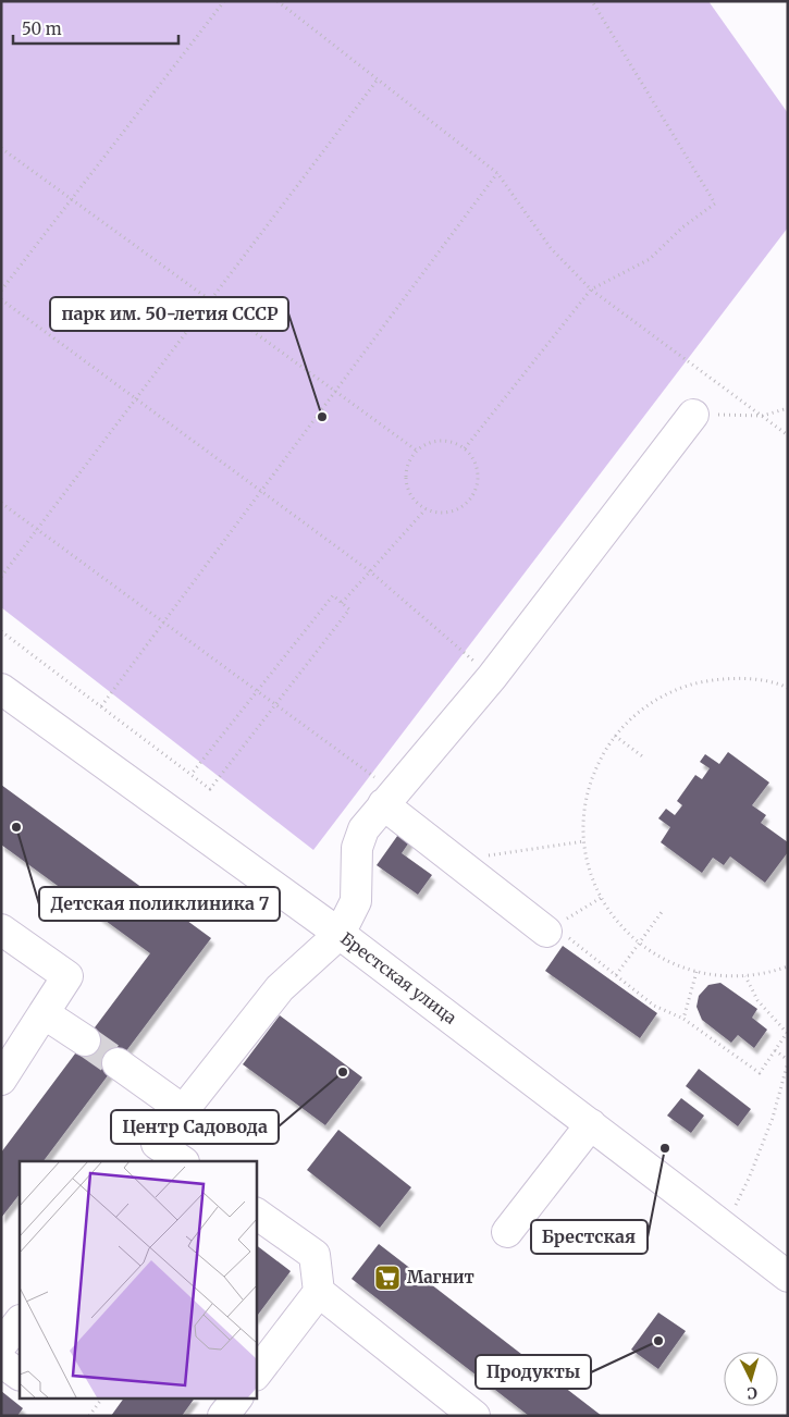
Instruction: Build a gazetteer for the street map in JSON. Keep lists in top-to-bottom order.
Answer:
{
  "streets": {
    "street": ["Брестская улица"]
  },
  "places": {
    "other": [
      "парк им. 50-летия СССР",
      "Детская поликлиника 7",
      "Центр Садовода",
      "Брестская",
      "Продукты"
    ],
    "supermarket": ["Магнит"]
  },
  "scale_bar": "50 m",
  "north": "bottom"
}
